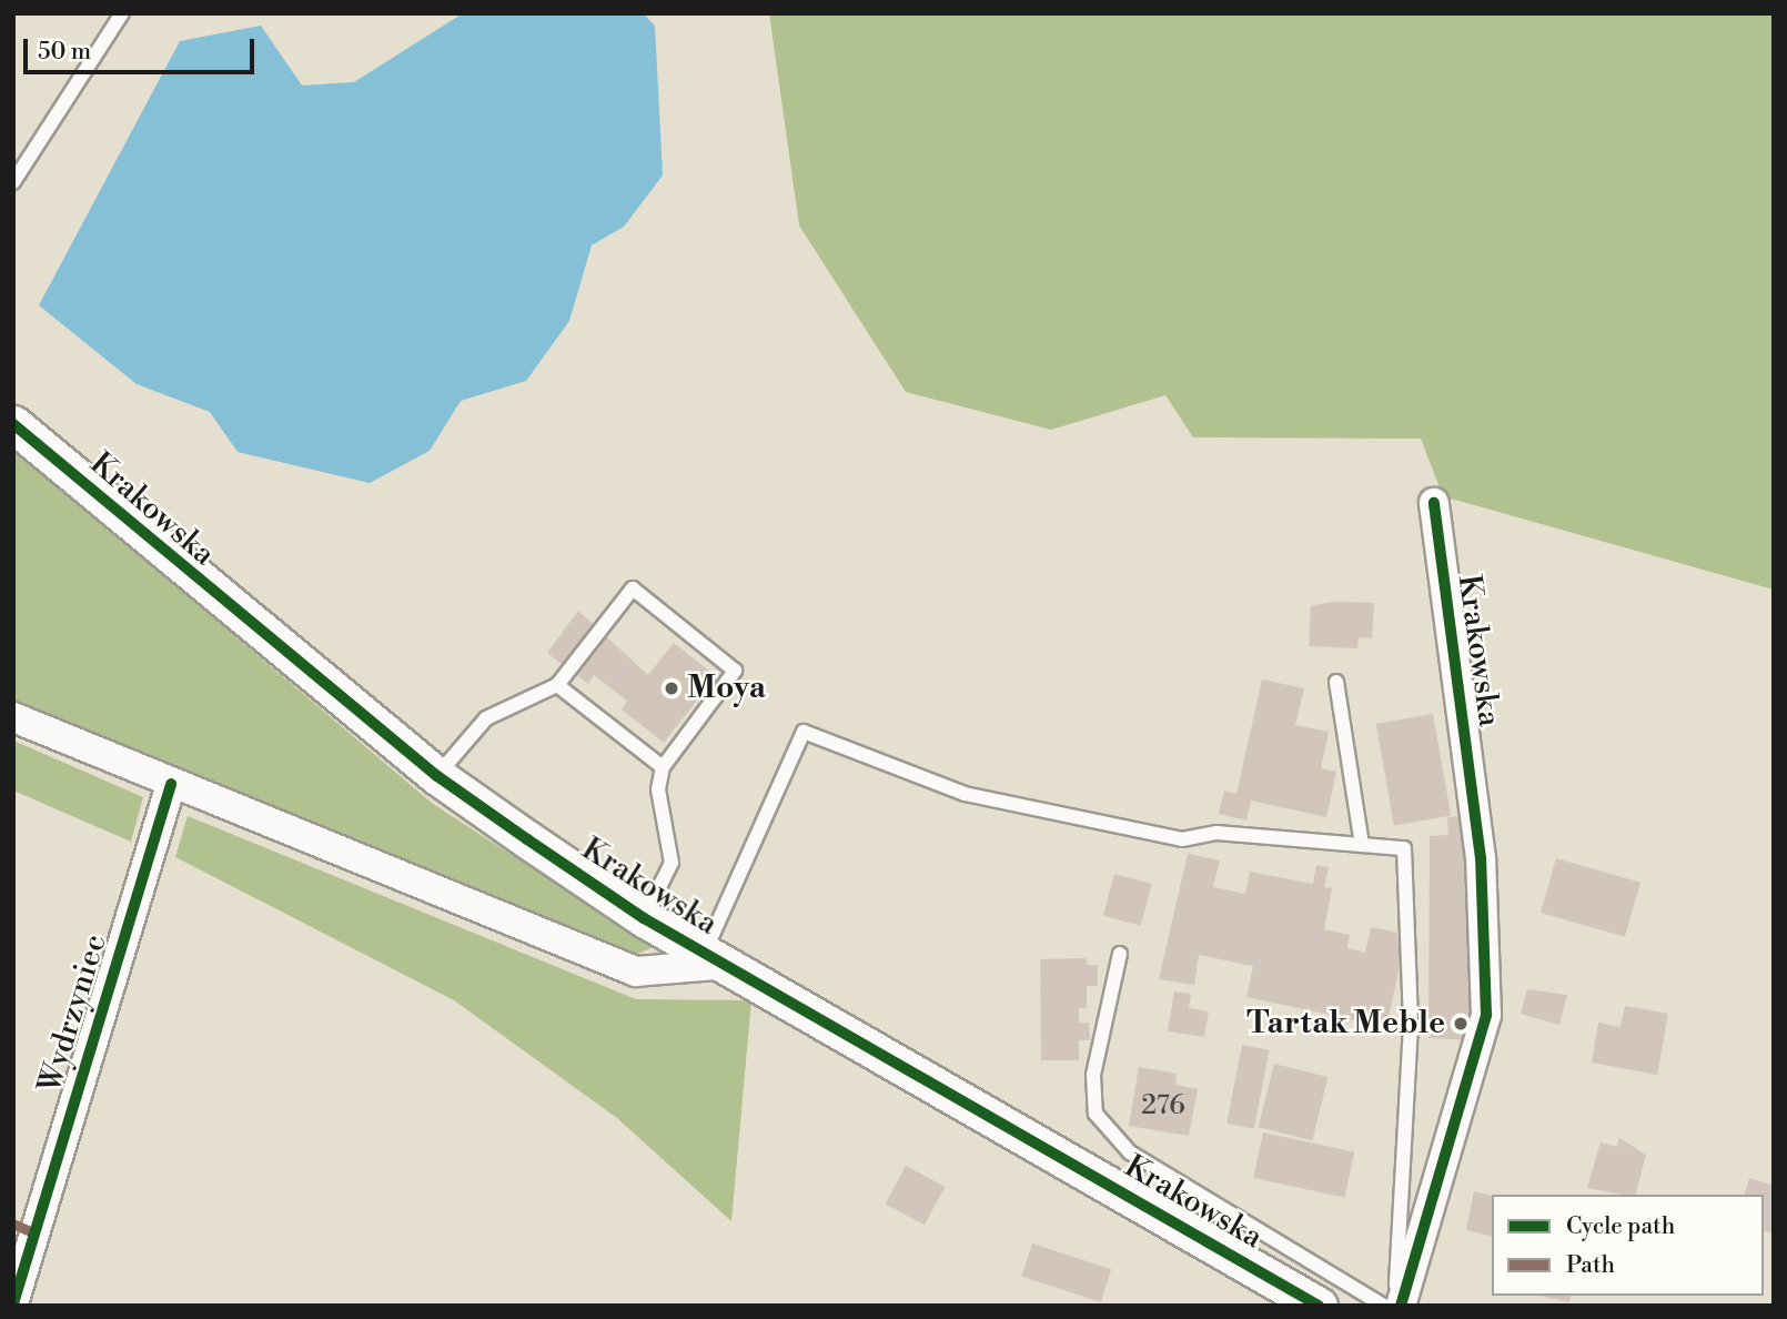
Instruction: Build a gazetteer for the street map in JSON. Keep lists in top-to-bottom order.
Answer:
{
  "streets": {
    "street": ["Krakowska", "Wydrzyniec"]
  },
  "places": ["Moya", "Tartak Meble"],
  "house_numbers": ["276"],
  "legend": ["Cycle path", "Path"],
  "scale_bar": "50 m"
}
